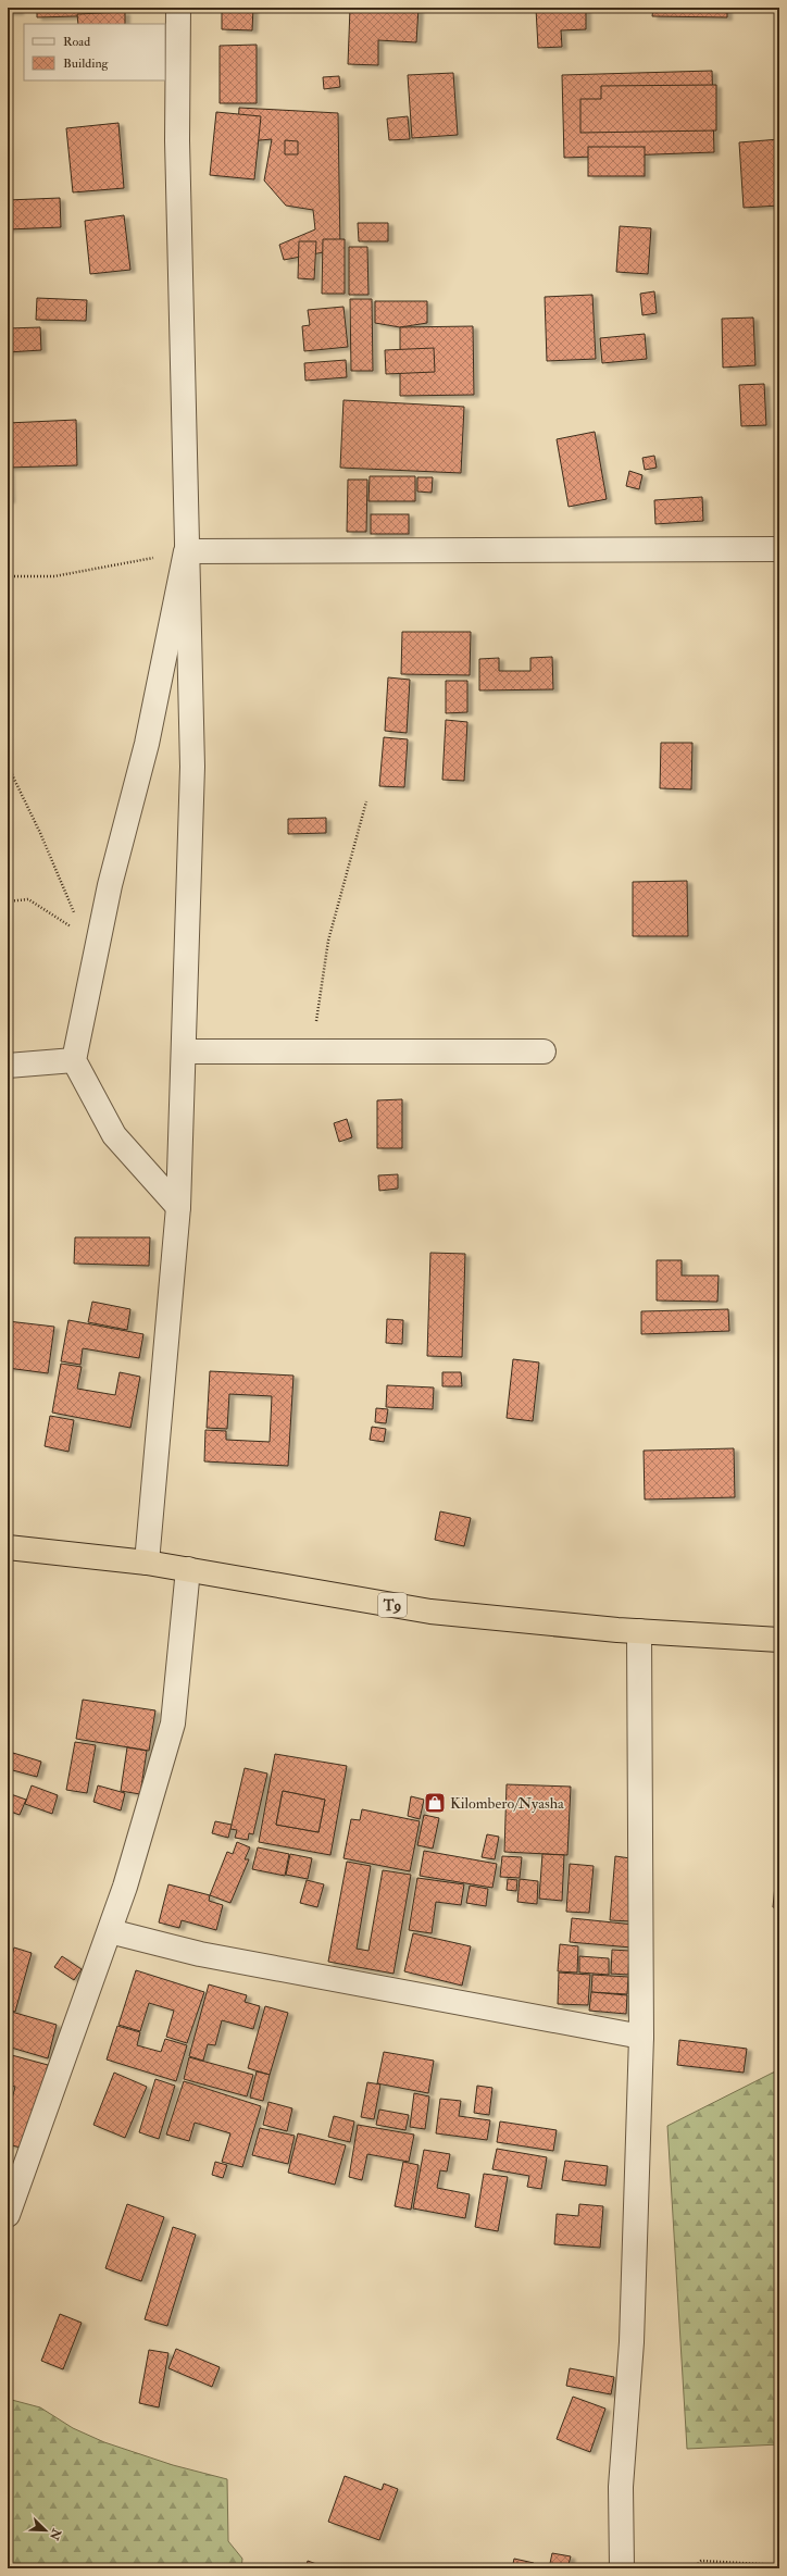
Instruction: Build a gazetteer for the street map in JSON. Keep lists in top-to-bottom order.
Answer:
{
  "streets": {
    "highway": ["T9"]
  },
  "places": {
    "shop": ["Kilombero/Nyasha"]
  },
  "legend": ["Road", "Building"],
  "north": "bottom right"
}
